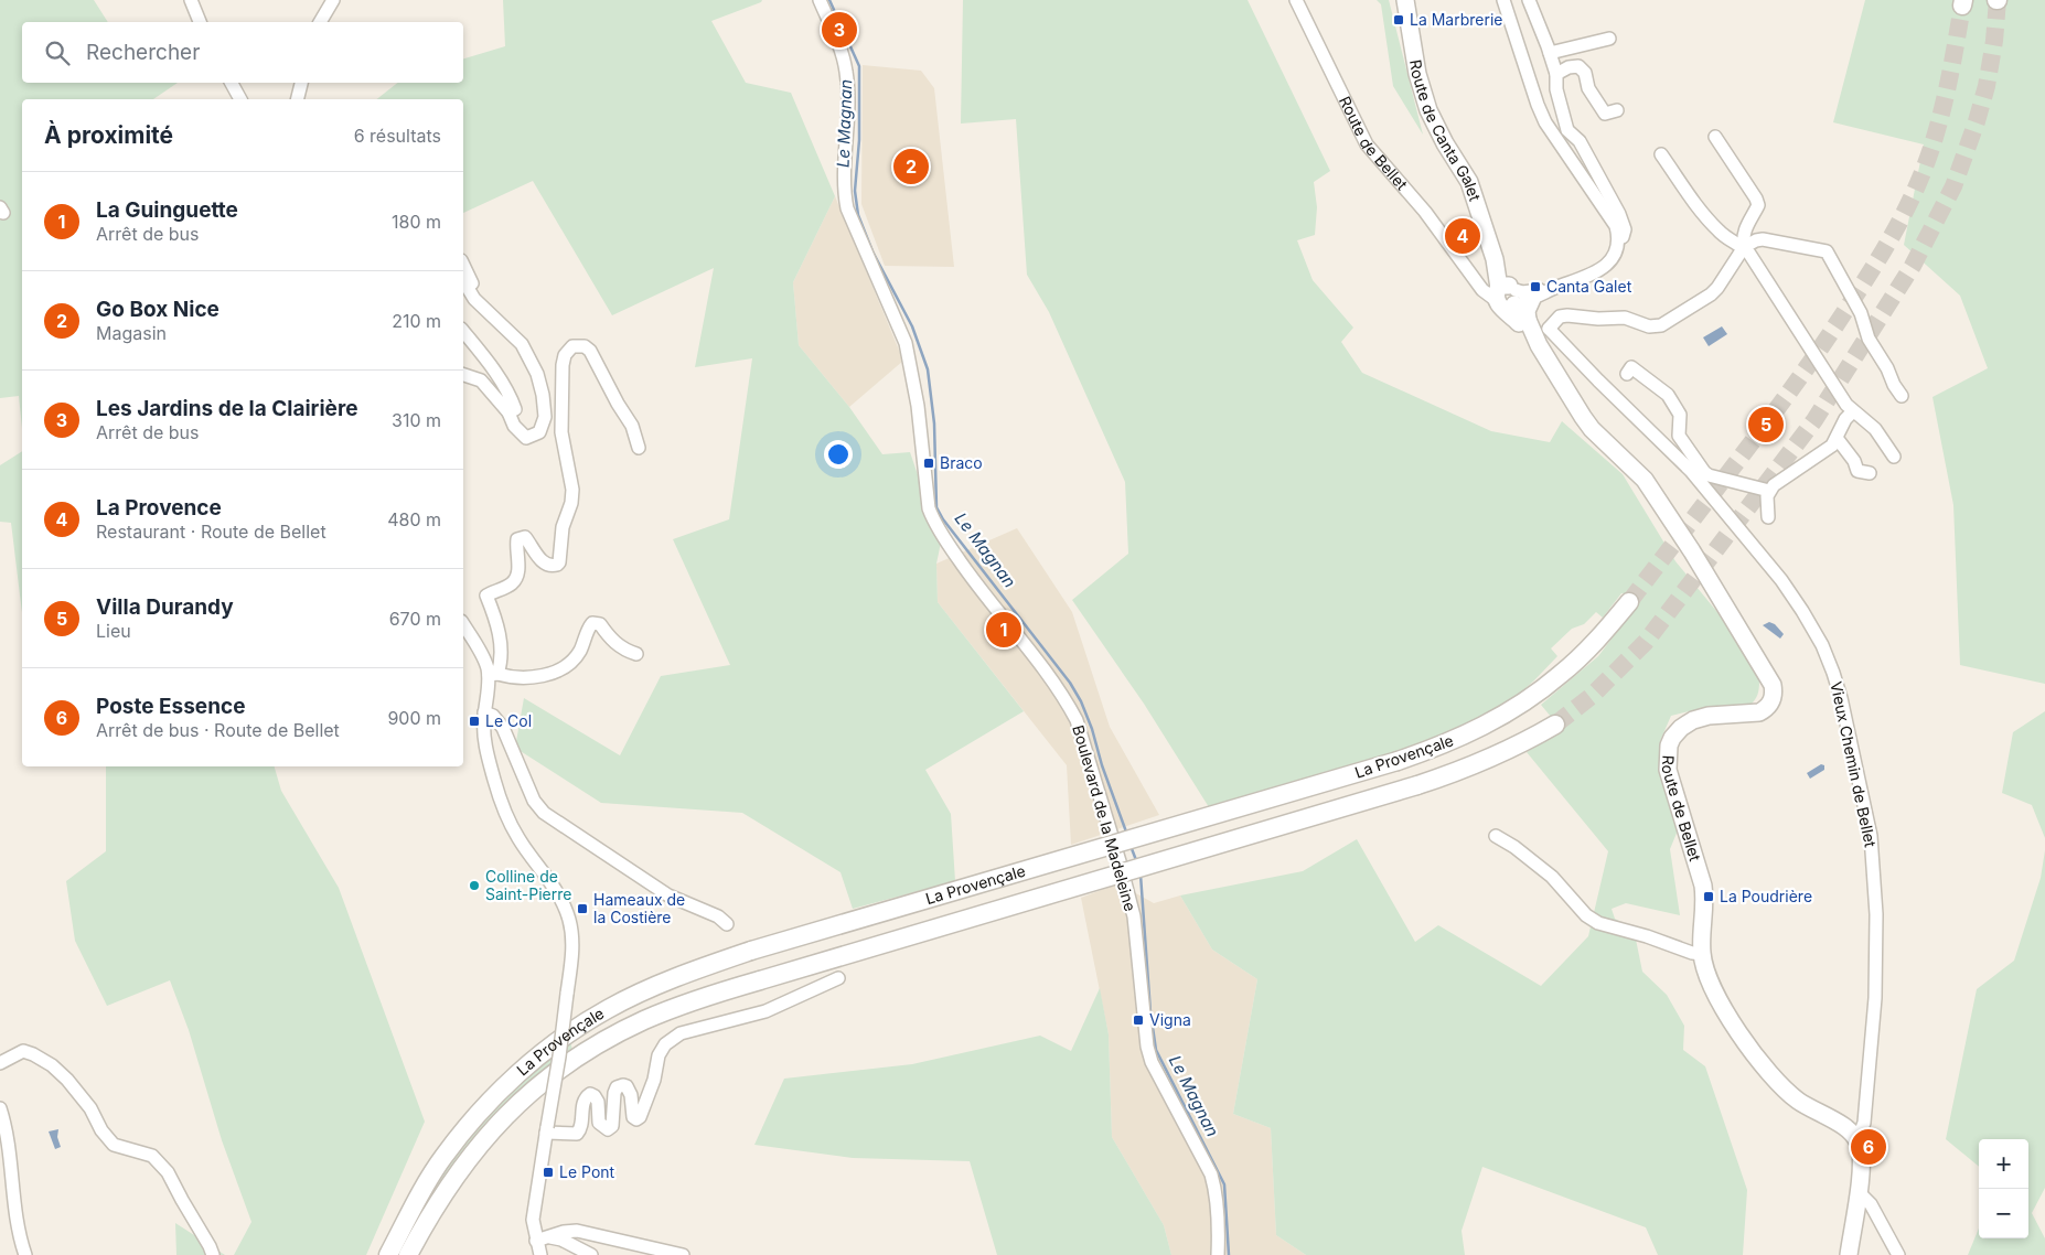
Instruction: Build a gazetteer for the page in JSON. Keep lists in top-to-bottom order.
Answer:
{
  "streets": {
    "highway": ["La Provençale"],
    "main road": ["Route de Canta Galet", "Route de Bellet"],
    "street": ["Vieux Chemin de Bellet", "Boulevard de la Madeleine"]
  },
  "crossings": [
    ["Route de Canta Galet", "Route de Bellet"],
    ["Route de Bellet", "Vieux Chemin de Bellet"]
  ],
  "water": ["Le Magnan"],
  "places": {
    "transit": [
      "La Marbrerie",
      "Canta Galet",
      "Braco",
      "Le Col",
      "La Poudrière",
      "Hameaux de la Costière",
      "Vigna",
      "Le Pont"
    ],
    "other": ["Colline de Saint-Pierre"]
  },
  "page": {
    "pins": [
      "3",
      "2",
      "4",
      "5",
      "1",
      "6"
    ],
    "search": "Rechercher",
    "heading": ["À proximité", "6 résultats"],
    "list": [
      {
        "mark": "1",
        "name": "La Guinguette",
        "note": "Arrêt de bus",
        "value": "180 m"
      },
      {
        "mark": "2",
        "name": "Go Box Nice",
        "note": "Magasin",
        "value": "210 m"
      },
      {
        "mark": "3",
        "name": "Les Jardins de la Clairière",
        "note": "Arrêt de bus",
        "value": "310 m"
      },
      {
        "mark": "4",
        "name": "La Provence",
        "note": "Restaurant · Route de Bellet",
        "value": "480 m"
      },
      {
        "mark": "5",
        "name": "Villa Durandy",
        "note": "Lieu",
        "value": "670 m"
      },
      {
        "mark": "6",
        "name": "Poste Essence",
        "note": "Arrêt de bus · Route de Bellet",
        "value": "900 m"
      }
    ],
    "map_buttons": ["+", "−"]
  }
}
